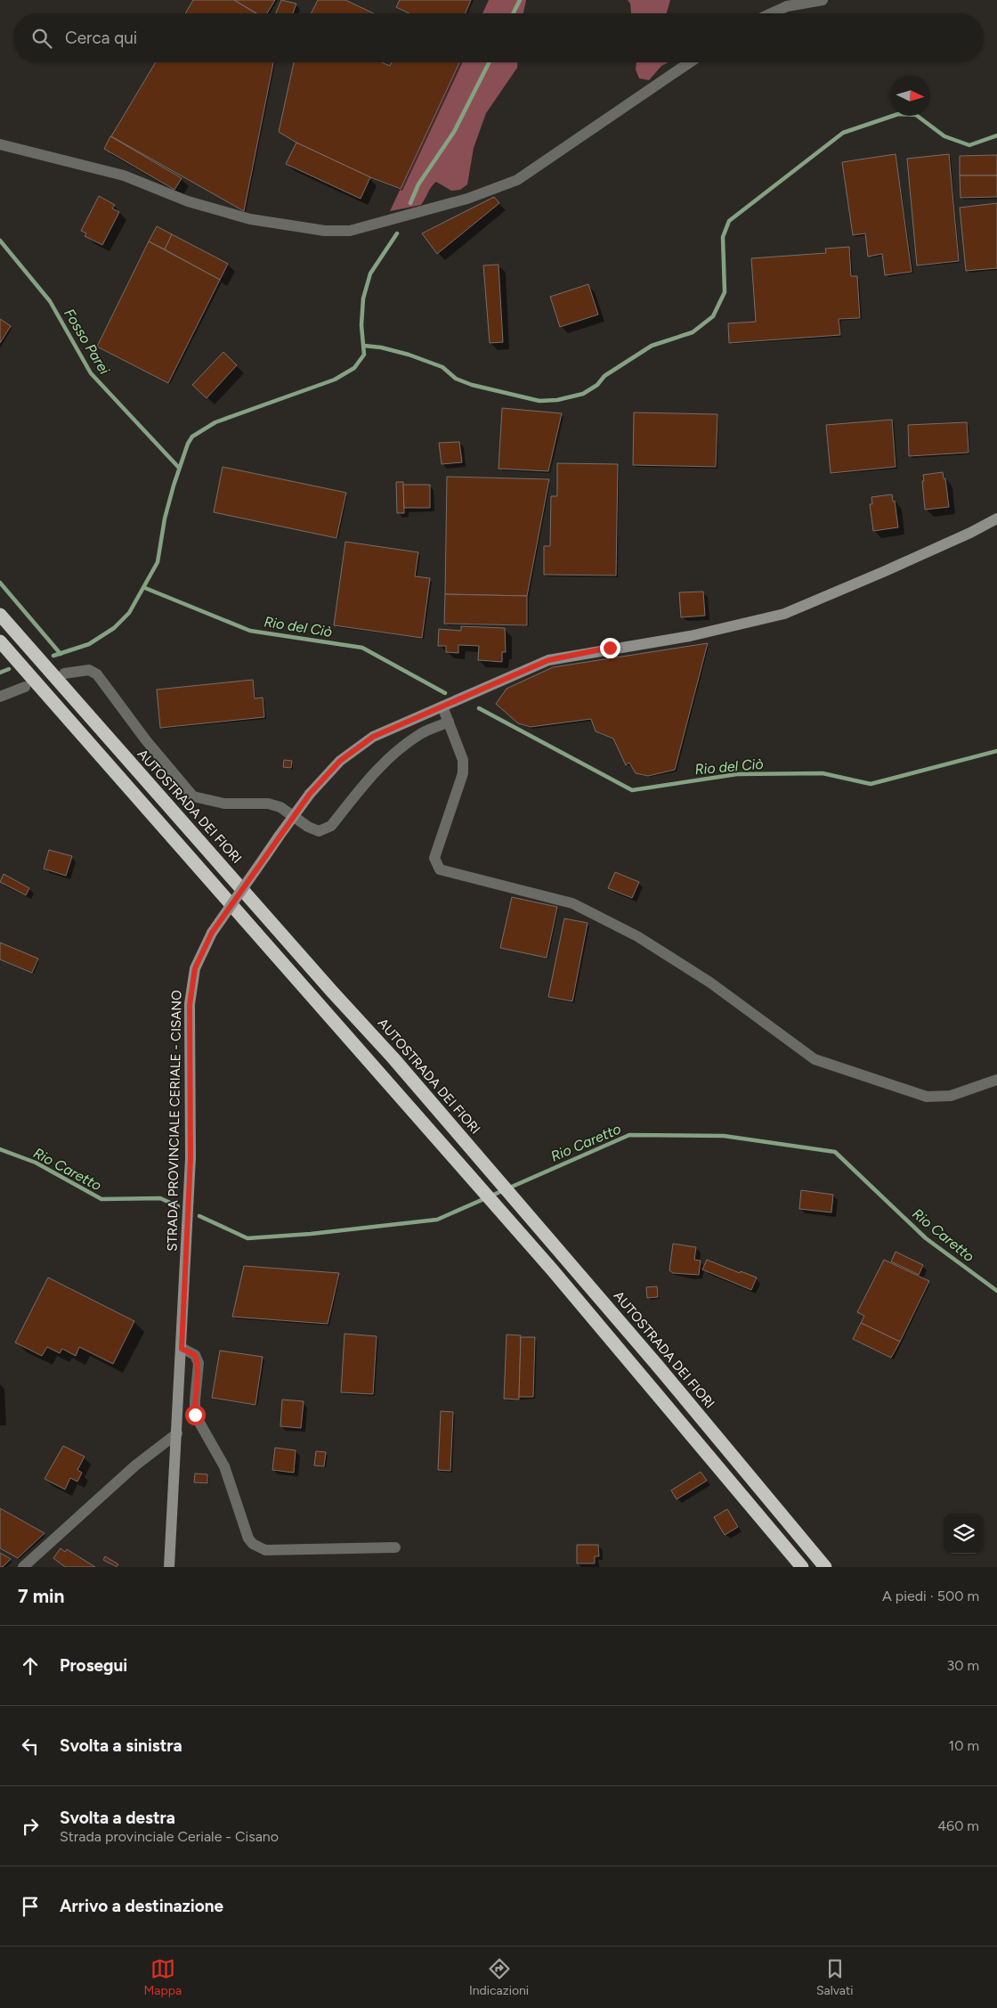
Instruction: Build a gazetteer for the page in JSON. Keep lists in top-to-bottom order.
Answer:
{
  "streets": {
    "highway": ["AUTOSTRADA DEI FIORI"],
    "main road": ["STRADA PROVINCIALE CERIALE - CISANO"]
  },
  "water": ["Fosso Parei", "Rio del Ciò", "Rio Caretto"],
  "north": "right",
  "page": {
    "search": "Cerca qui",
    "heading": ["7 min", "A piedi · 500 m"],
    "list": [
      ["Prosegui", "30 m"],
      ["Svolta a sinistra", "10 m"],
      ["Svolta a destra", "Strada provinciale Ceriale - Cisano", "460 m"],
      "Arrivo a destinazione"
    ],
    "nav": ["Mappa", "Indicazioni", "Salvati"]
  }
}
